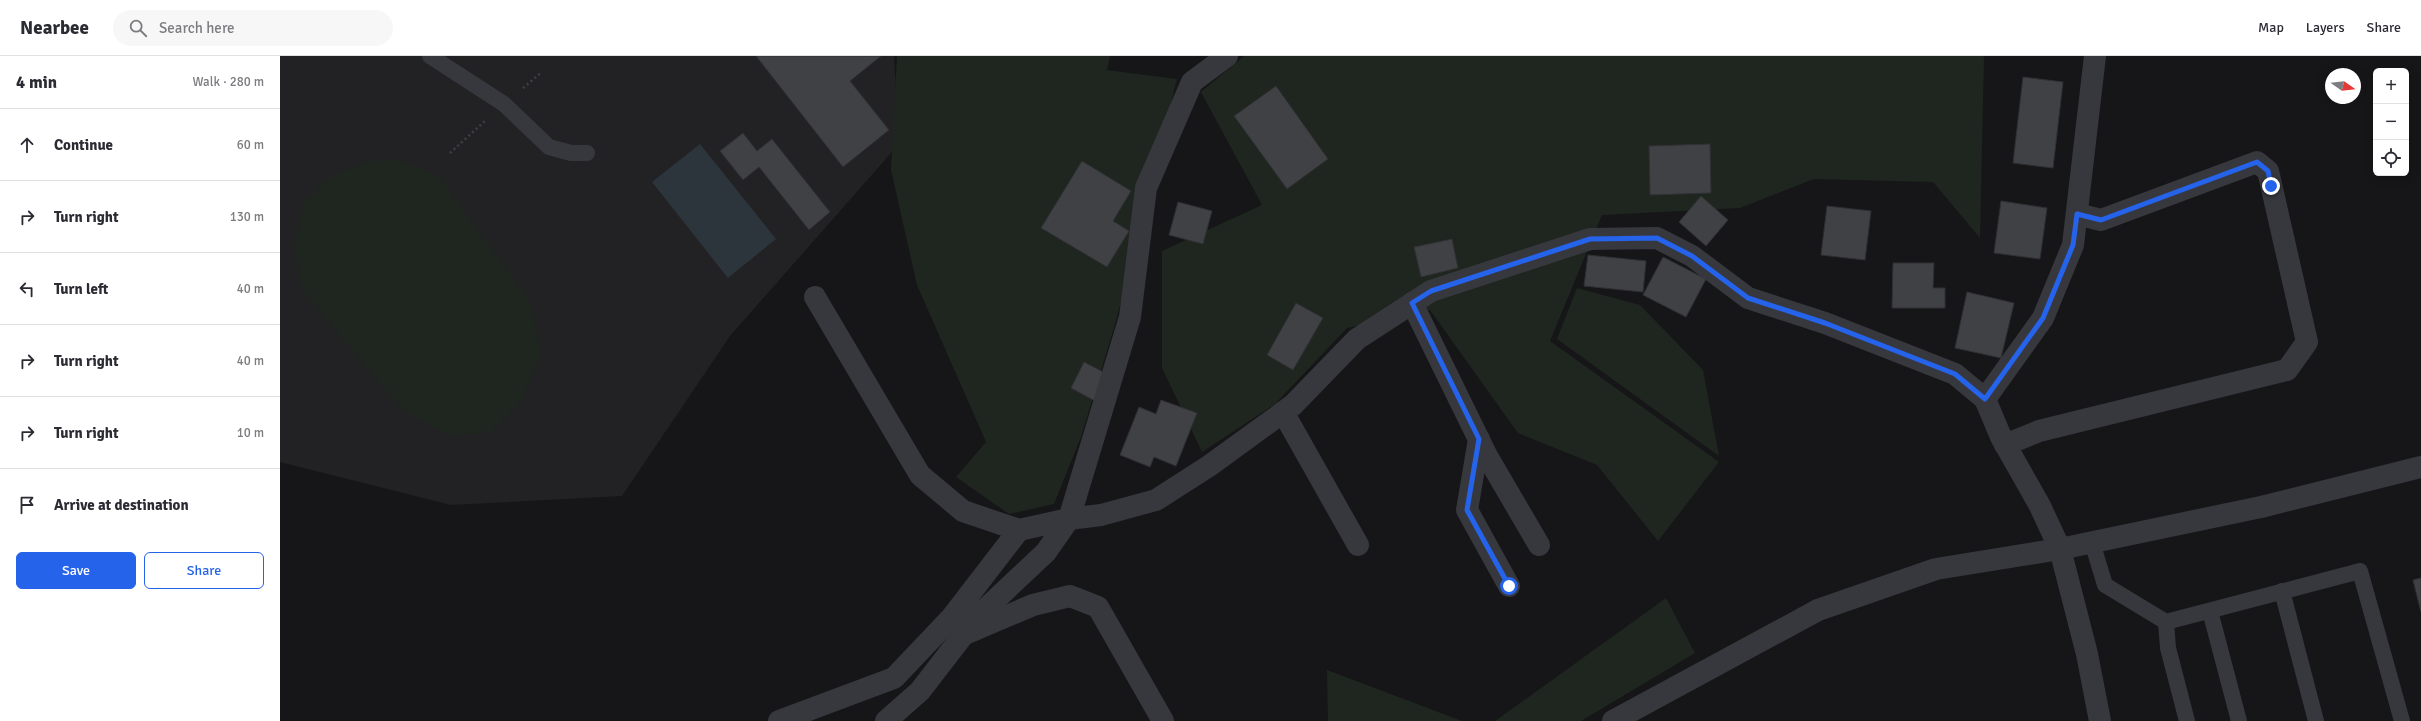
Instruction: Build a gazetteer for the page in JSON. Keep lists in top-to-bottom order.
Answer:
{
  "north": "right",
  "page": {
    "header": "Nearbee",
    "search": "Search here",
    "nav": ["Map", "Layers", "Share"],
    "heading": ["4 min", "Walk · 280 m"],
    "map_buttons": ["+", "−"],
    "list": [
      ["Continue", "60 m"],
      ["Turn right", "130 m"],
      ["Turn left", "40 m"],
      ["Turn right", "40 m"],
      ["Turn right", "10 m"],
      "Arrive at destination"
    ],
    "buttons": ["Save", "Share"]
  }
}
